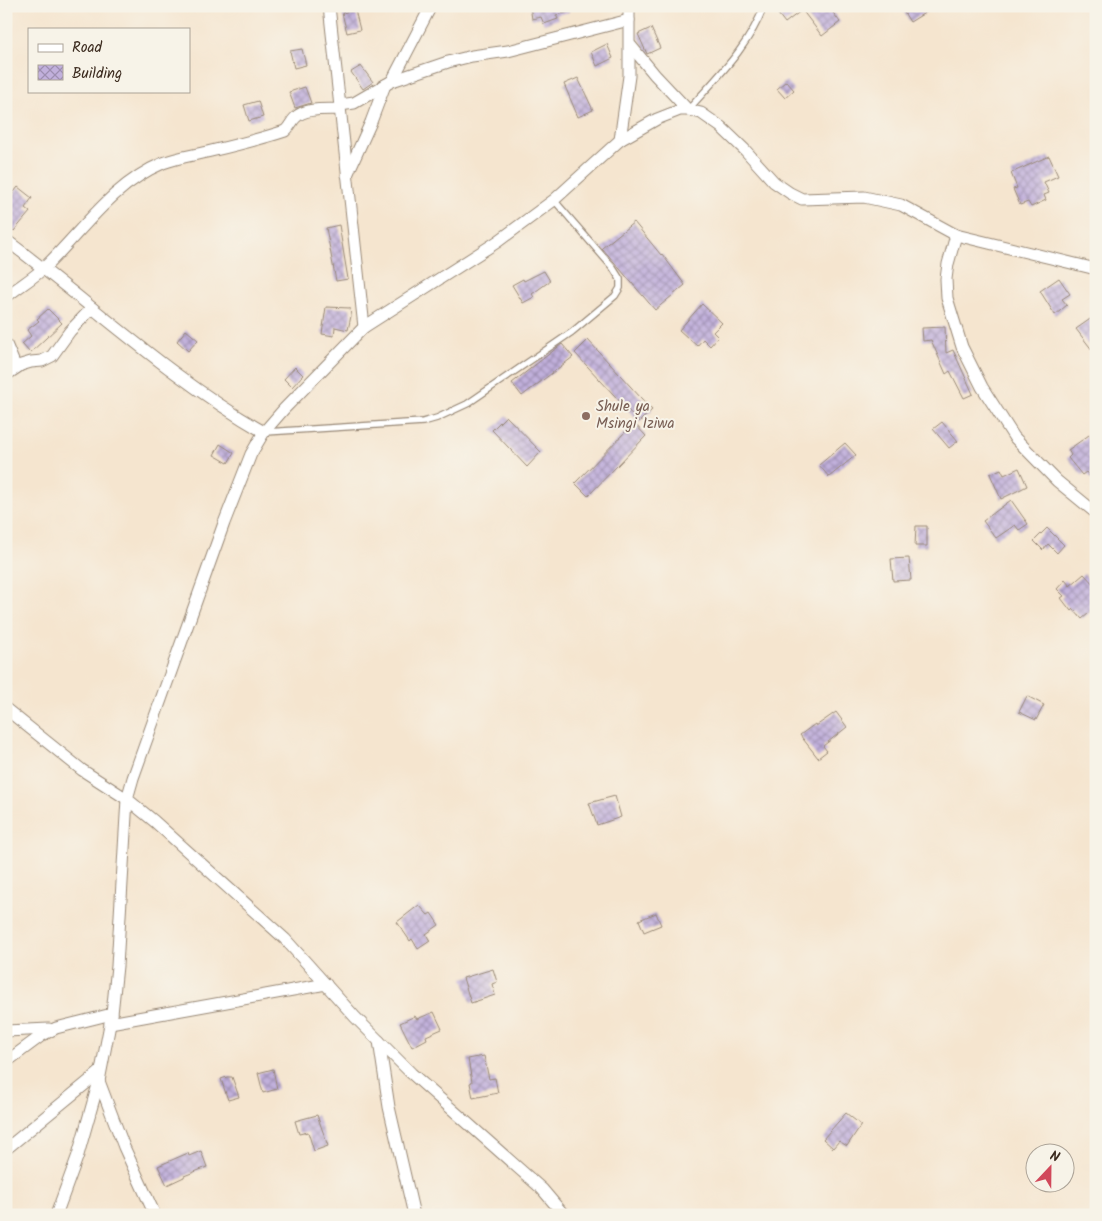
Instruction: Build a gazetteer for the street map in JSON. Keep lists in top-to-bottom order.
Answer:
{
  "places": ["Shule ya Msingi Iziwa"],
  "legend": ["Road", "Building"],
  "north": "top"
}
